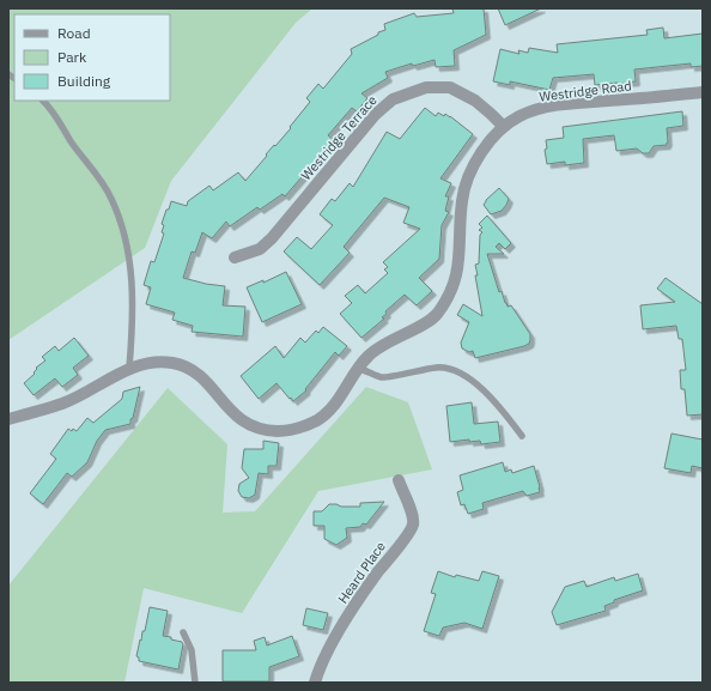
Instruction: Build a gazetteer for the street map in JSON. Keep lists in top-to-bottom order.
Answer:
{
  "streets": {
    "street": ["Westridge Road", "Westridge Terrace", "Heard Place"]
  },
  "crossings": [
    ["Westridge Road", "Westridge Terrace"]
  ],
  "legend": ["Road", "Park", "Building"]
}
